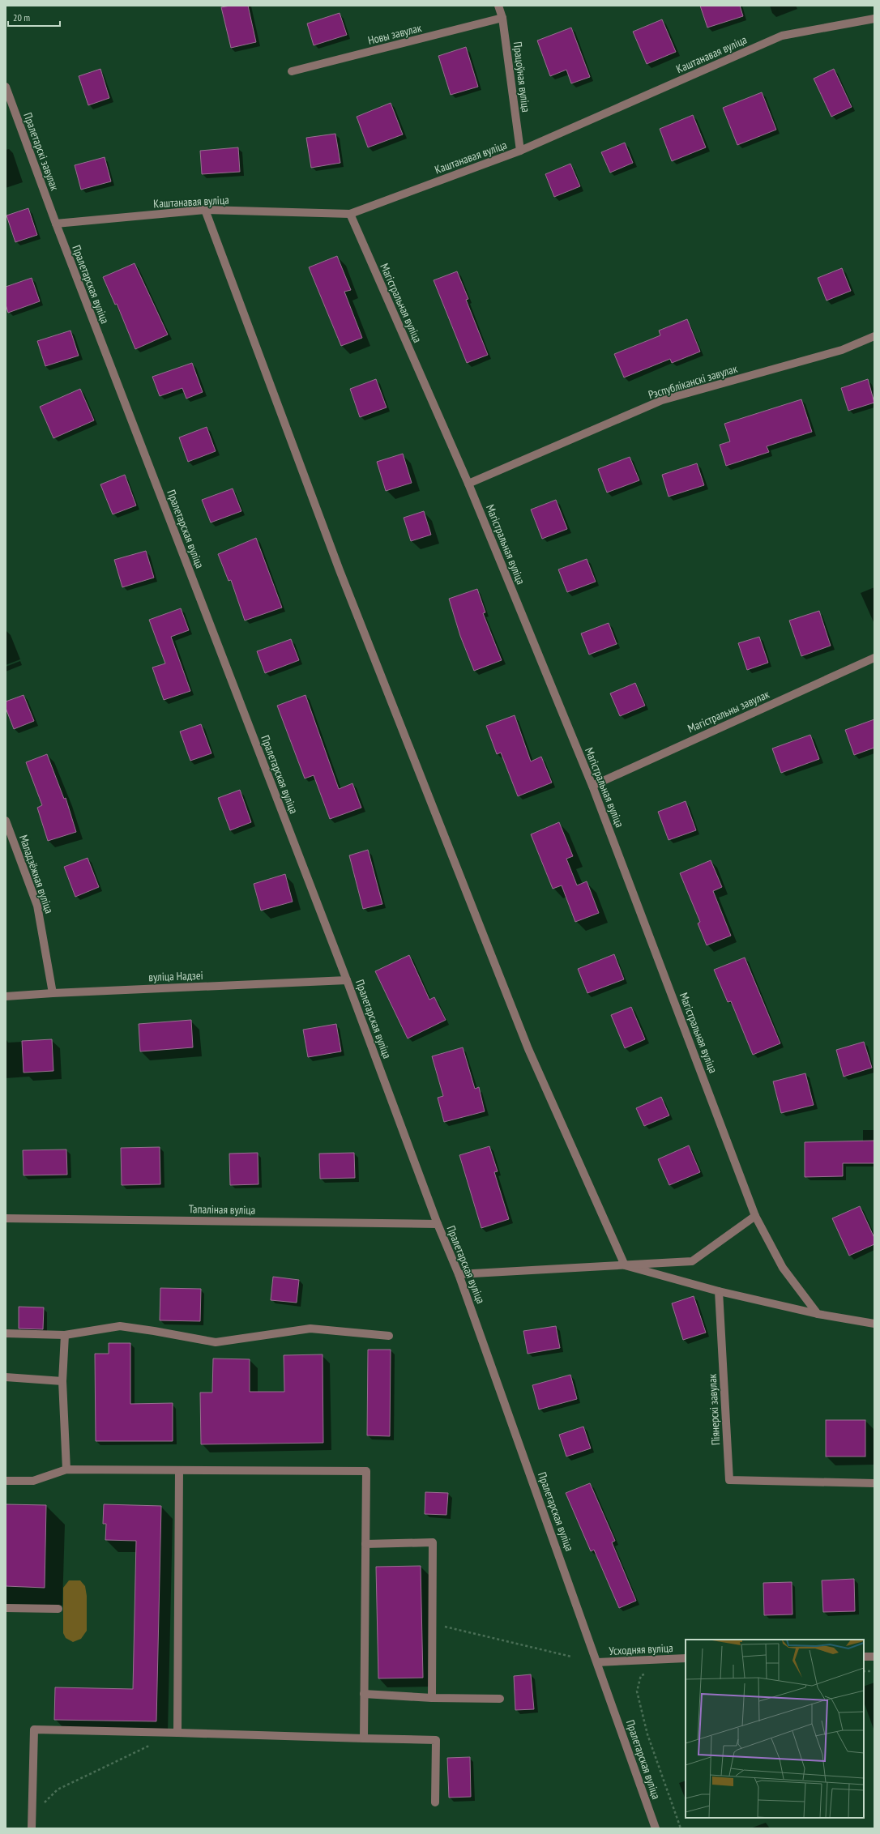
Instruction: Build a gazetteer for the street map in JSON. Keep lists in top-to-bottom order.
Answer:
{
  "streets": {
    "street": [
      "Новы завулак",
      "Каштанавая вуліца",
      "Працоўная вуліца",
      "Пралетарскі завулак",
      "Пралетарская вуліца",
      "Магістральная вуліца",
      "Рэспубліканскі завулак",
      "Магістральны завулак",
      "Маладзёжная вуліца",
      "вуліца Надзеі",
      "Тапаліная вуліца",
      "Піянерскі завулак",
      "Усходняя вуліца"
    ]
  },
  "crossings": [
    ["Новы завулак", "Працоўная вуліца"],
    ["Каштанавая вуліца", "Працоўная вуліца"],
    ["Каштанавая вуліца", "Пралетарскі завулак"],
    ["Каштанавая вуліца", "Пралетарская вуліца"],
    ["Каштанавая вуліца", "Магістральная вуліца"],
    ["Пралетарскі завулак", "Пралетарская вуліца"],
    ["Пралетарская вуліца", "вуліца Надзеі"],
    ["Пралетарская вуліца", "Тапаліная вуліца"],
    ["Пралетарская вуліца", "Усходняя вуліца"],
    ["Магістральная вуліца", "Рэспубліканскі завулак"],
    ["Магістральная вуліца", "Магістральны завулак"],
    ["Маладзёжная вуліца", "вуліца Надзеі"]
  ],
  "scale_bar": "20 m"
}
